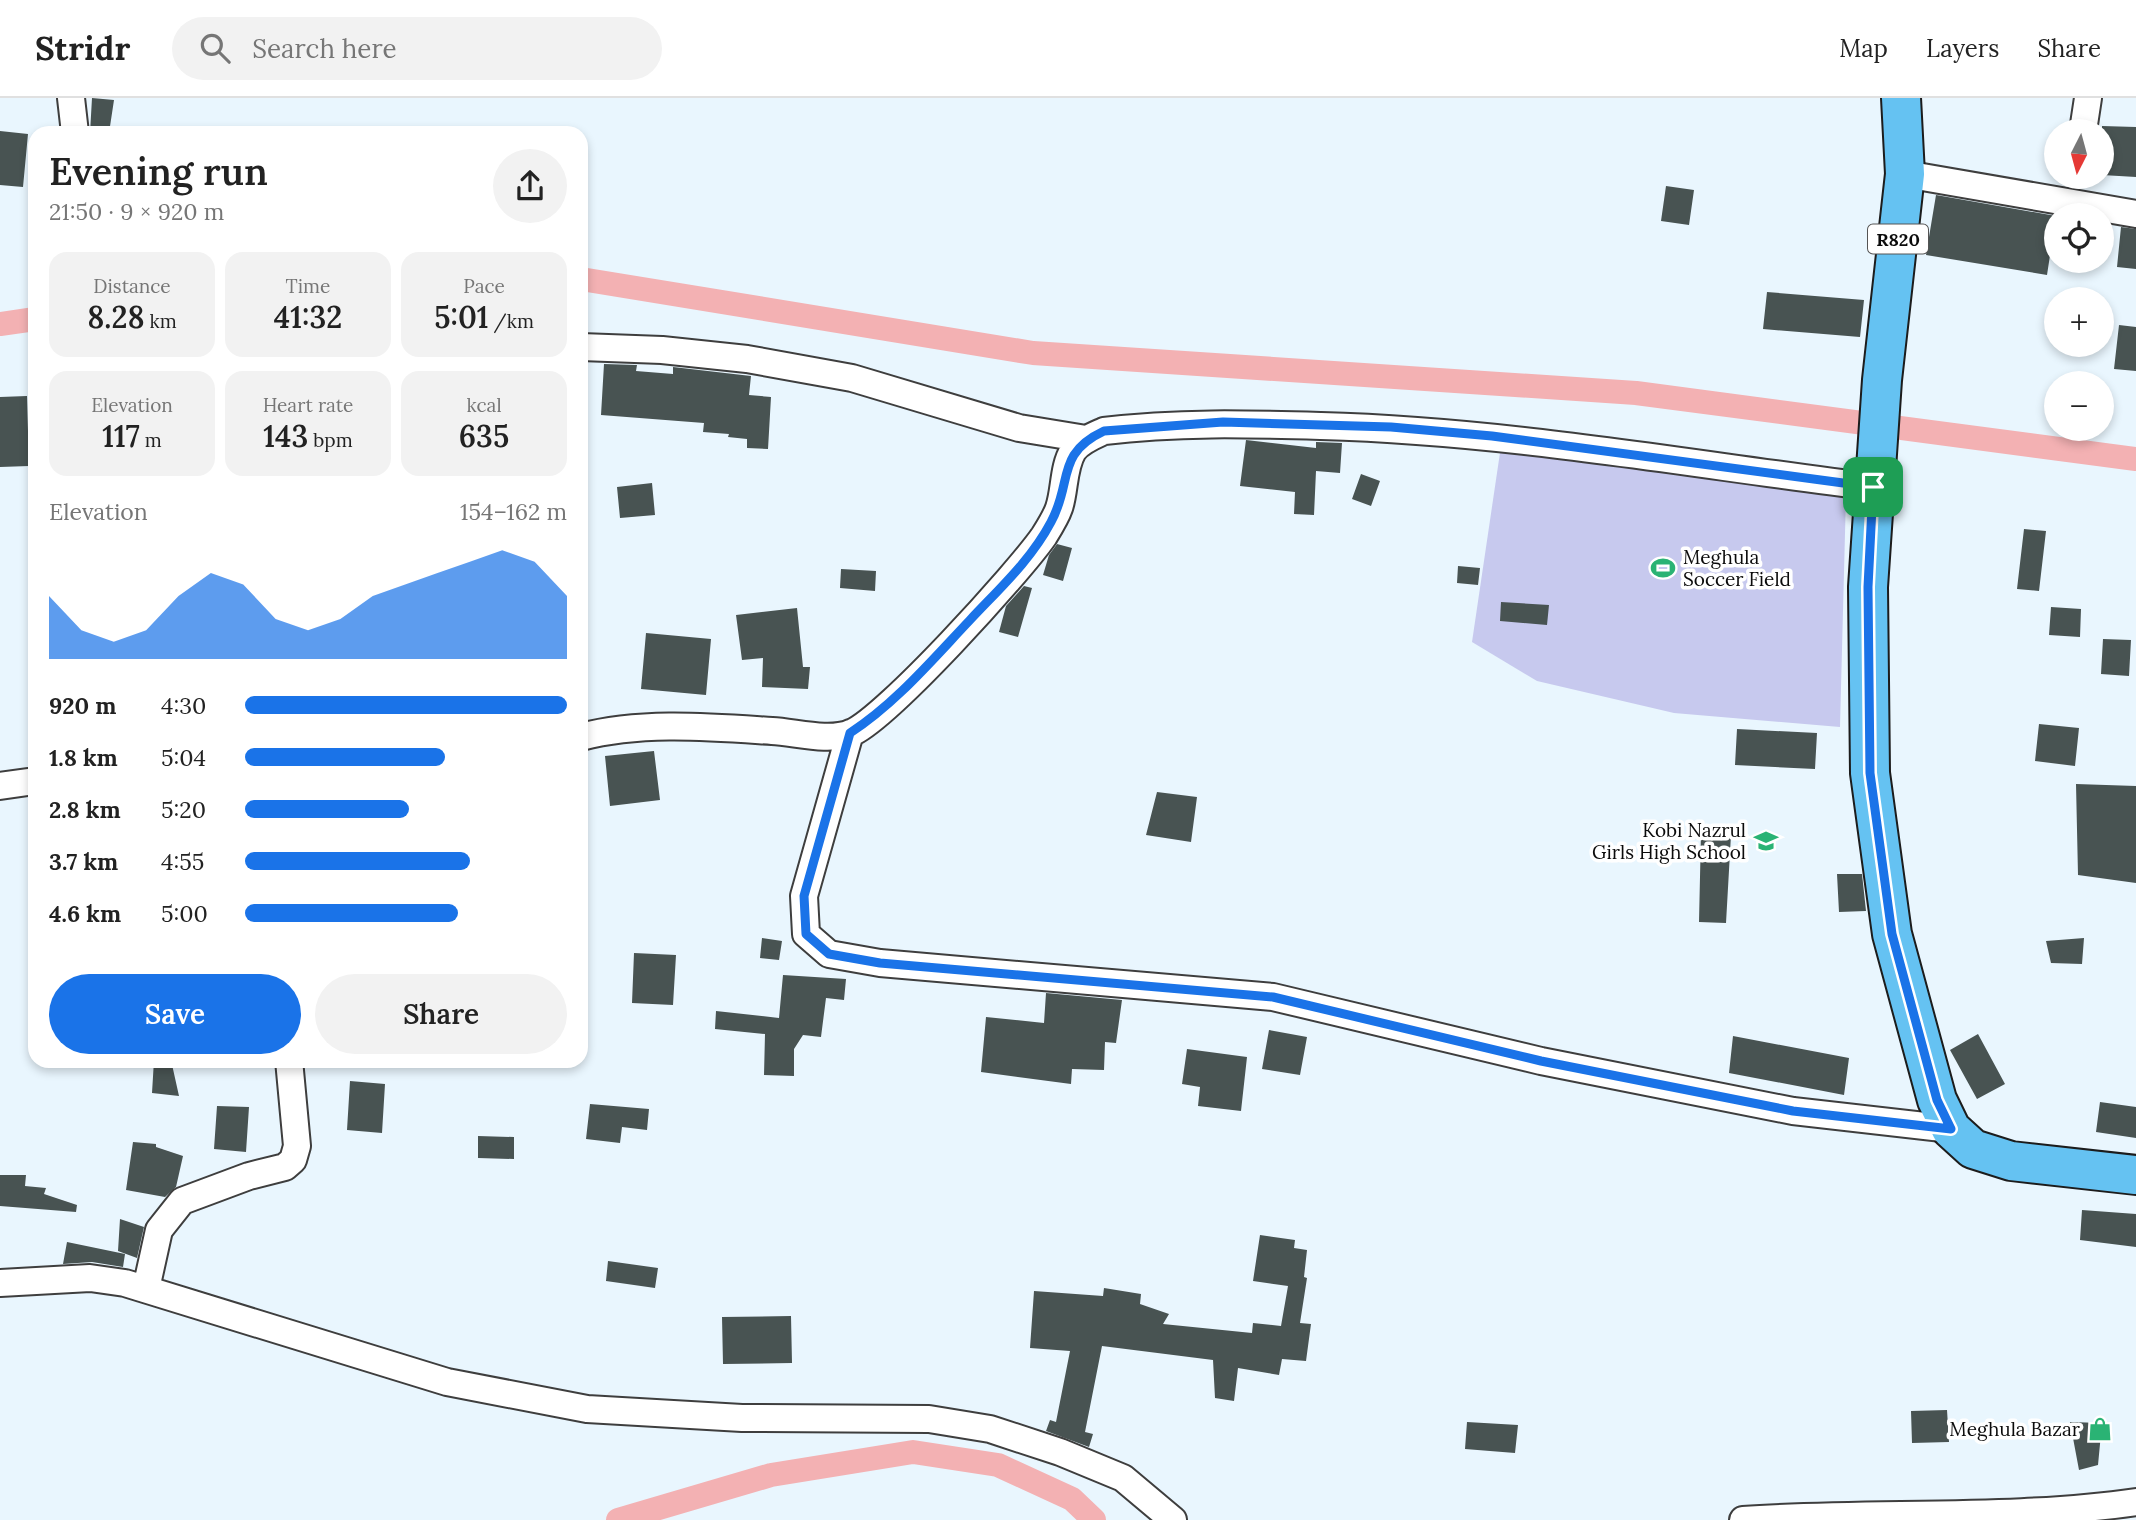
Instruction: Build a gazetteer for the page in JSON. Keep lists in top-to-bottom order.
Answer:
{
  "streets": {
    "main road": ["R820"]
  },
  "places": {
    "sports": ["Meghula Soccer Field"],
    "school or university": ["Kobi Nazrul Girls High School"],
    "shop": ["Meghula Bazar"]
  },
  "north": "bottom",
  "page": {
    "header": "Stridr",
    "search": "Search here",
    "nav": ["Map", "Layers", "Share"],
    "map_buttons": ["+", "−"],
    "heading": ["Evening run", "21:50 · 9 × 920 m"],
    "stats": [
      ["Distance", "8.28 km"],
      ["Time", "41:32"],
      ["Pace", "5:01 /km"],
      ["Elevation", "117 m"],
      ["Heart rate", "143 bpm"],
      ["kcal", "635"]
    ],
    "chart": ["Elevation", "154–162 m"],
    "list": [
      {
        "name": "920 m",
        "note": "4:30"
      },
      {
        "name": "1.8 km",
        "note": "5:04"
      },
      {
        "name": "2.8 km",
        "note": "5:20"
      },
      {
        "name": "3.7 km",
        "note": "4:55"
      },
      {
        "name": "4.6 km",
        "note": "5:00"
      }
    ],
    "buttons": ["Save", "Share"]
  }
}
